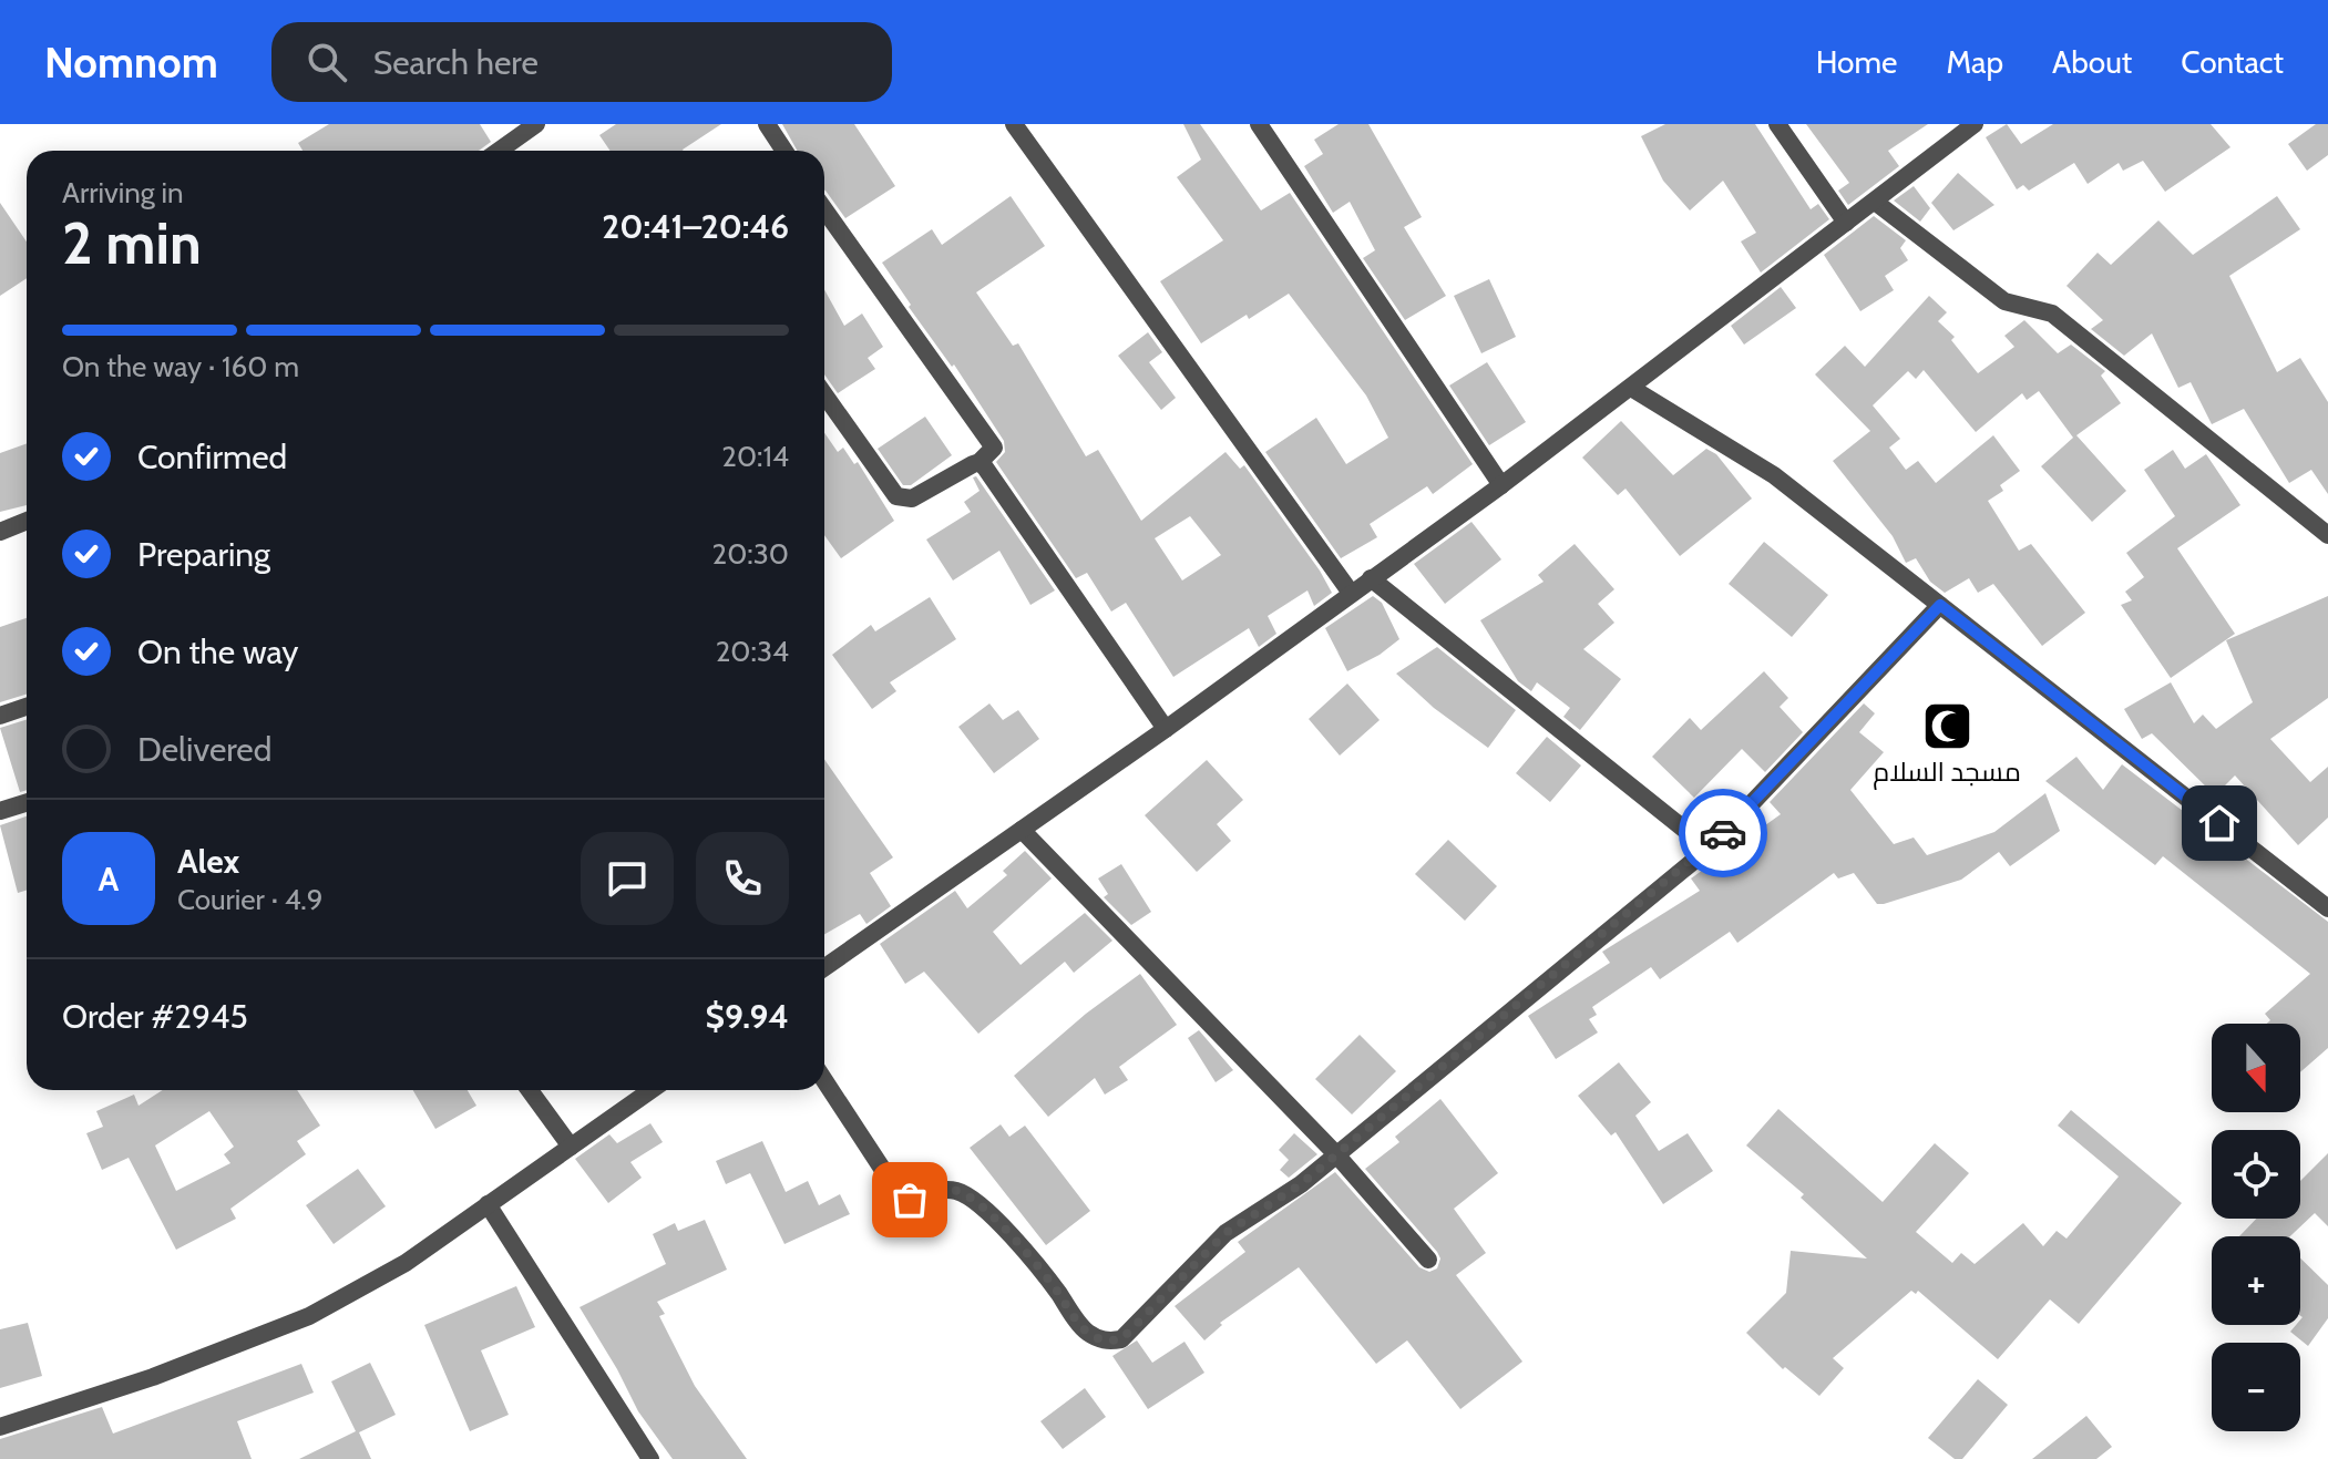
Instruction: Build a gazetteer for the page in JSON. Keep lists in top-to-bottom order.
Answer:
{
  "places": {
    "mosque": ["مسجد السلام"]
  },
  "north": "bottom",
  "page": {
    "header": "Nomnom",
    "search": "Search here",
    "nav": [
      "Home",
      "Map",
      "About",
      "Contact"
    ],
    "heading": ["2 min", "Arriving in", "20:41–20:46"],
    "panel": [
      "Alex",
      "Courier · 4.9",
      "Order #2945",
      "$9.94"
    ],
    "bar": "On the way · 160 m",
    "list": [
      ["Confirmed", "20:14"],
      ["Preparing", "20:30"],
      ["On the way", "20:34"],
      "Delivered"
    ],
    "round": "A",
    "map_buttons": ["+", "−"]
  }
}
